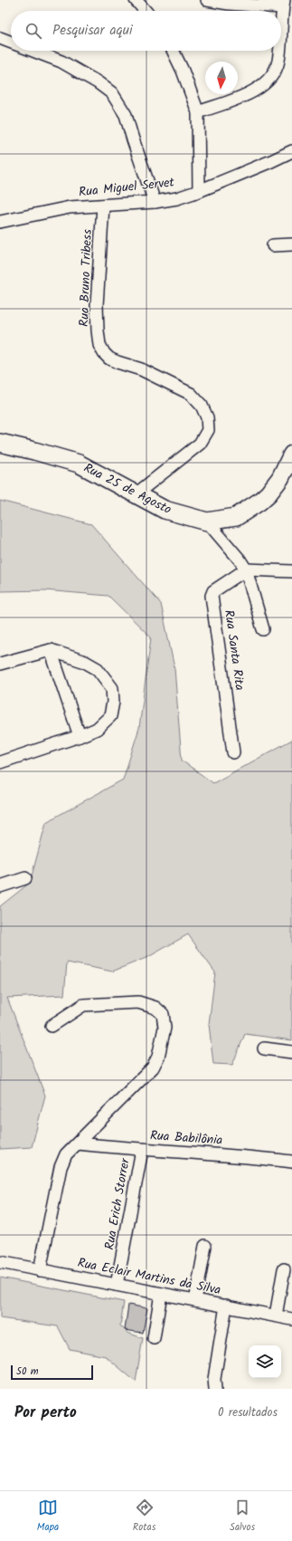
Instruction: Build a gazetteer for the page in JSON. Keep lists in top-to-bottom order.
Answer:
{
  "streets": {
    "street": [
      "Rua Miguel Servet",
      "Rua Bruno Tribess",
      "Rua 25 de Agosto",
      "Rua Santa Rita",
      "Rua Babilônia",
      "Rua Erich Storrer",
      "Rua Eclair Martins da Silva"
    ]
  },
  "crossings": [
    ["Rua Miguel Servet", "Rua Bruno Tribess"],
    ["Rua Bruno Tribess", "Rua 25 de Agosto"],
    ["Rua Babilônia", "Rua Erich Storrer"],
    ["Rua Erich Storrer", "Rua Eclair Martins da Silva"]
  ],
  "scale_bar": "50 m",
  "north": "bottom",
  "page": {
    "search": "Pesquisar aqui",
    "scale": "50 m",
    "heading": ["Por perto", "0 resultados"],
    "nav": ["Mapa", "Rotas", "Salvos"]
  }
}
